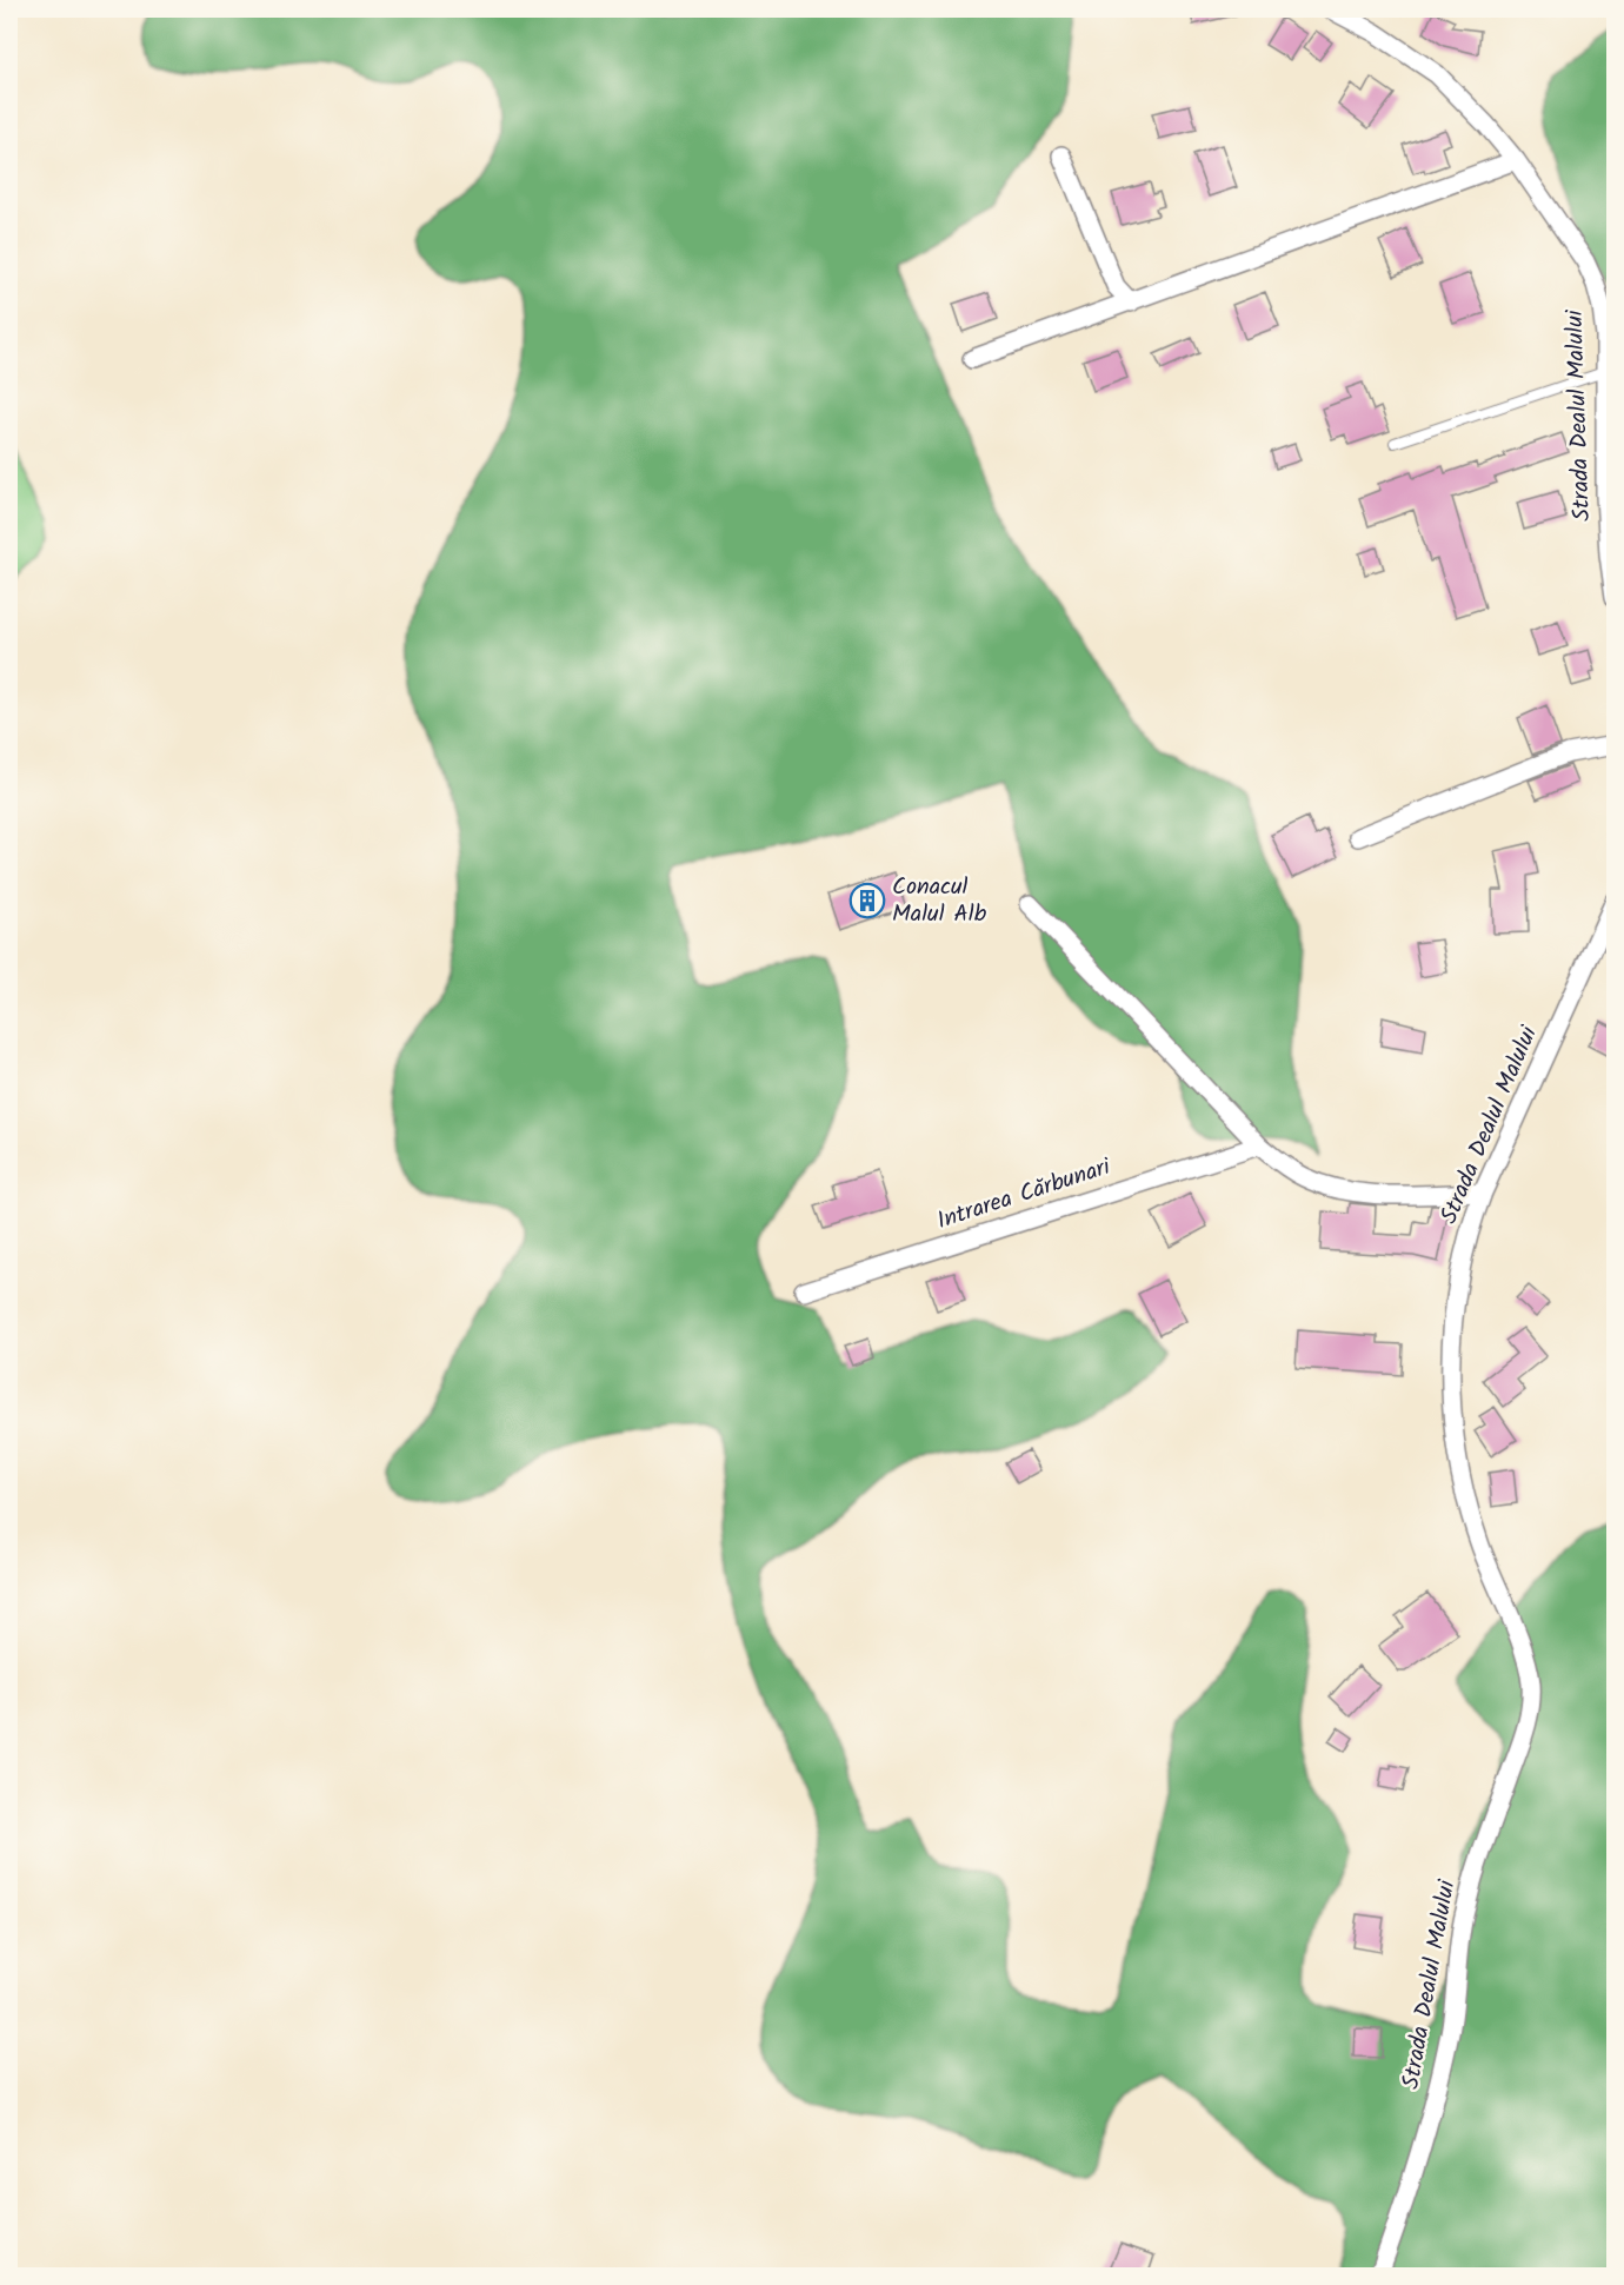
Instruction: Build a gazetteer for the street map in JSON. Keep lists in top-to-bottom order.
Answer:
{
  "streets": {
    "street": ["Strada Dealul Malului", "Intrarea Cărbunari"]
  },
  "places": {
    "building": ["Conacul Malul Alb"]
  }
}
